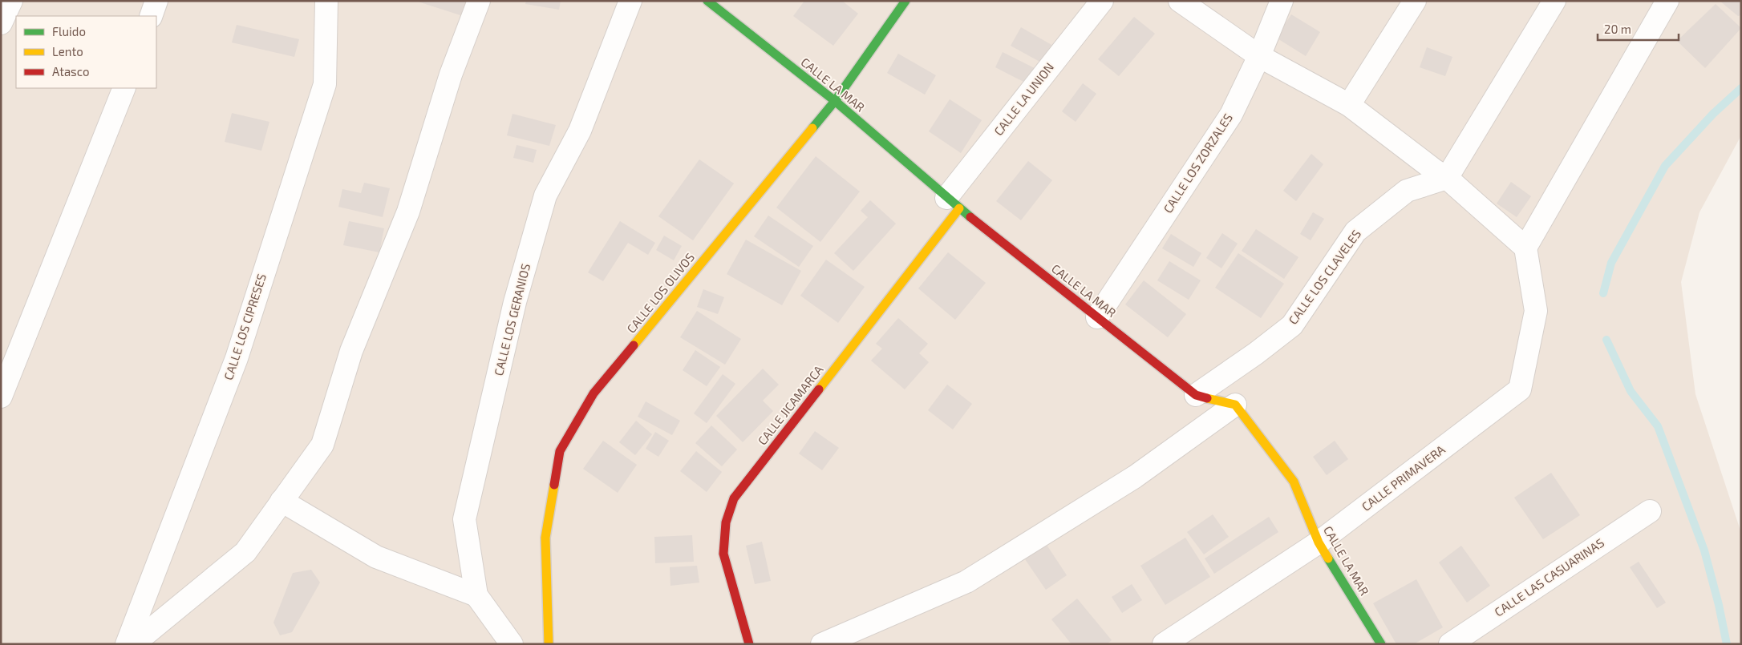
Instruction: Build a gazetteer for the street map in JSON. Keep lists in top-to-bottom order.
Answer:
{
  "streets": {
    "street": [
      "CALLE LA MAR",
      "CALLE LA UNION",
      "CALLE LOS ZORZALES",
      "CALLE LOS CLAVELES",
      "CALLE LOS OLIVOS",
      "CALLE LOS GERANIOS",
      "CALLE LOS CIPRESES",
      "CALLE JICAMARCA",
      "CALLE PRIMAVERA",
      "CALLE LAS CASUARINAS"
    ]
  },
  "crossings": [
    ["CALLE LA MAR", "CALLE LA UNION"],
    ["CALLE LA MAR", "CALLE LOS ZORZALES"],
    ["CALLE LA MAR", "CALLE LOS CLAVELES"],
    ["CALLE LA MAR", "CALLE LOS OLIVOS"],
    ["CALLE LA MAR", "CALLE JICAMARCA"],
    ["CALLE LA MAR", "CALLE PRIMAVERA"],
    ["CALLE LA UNION", "CALLE JICAMARCA"]
  ],
  "legend": ["Fluido", "Lento", "Atasco"],
  "scale_bar": "20 m"
}
